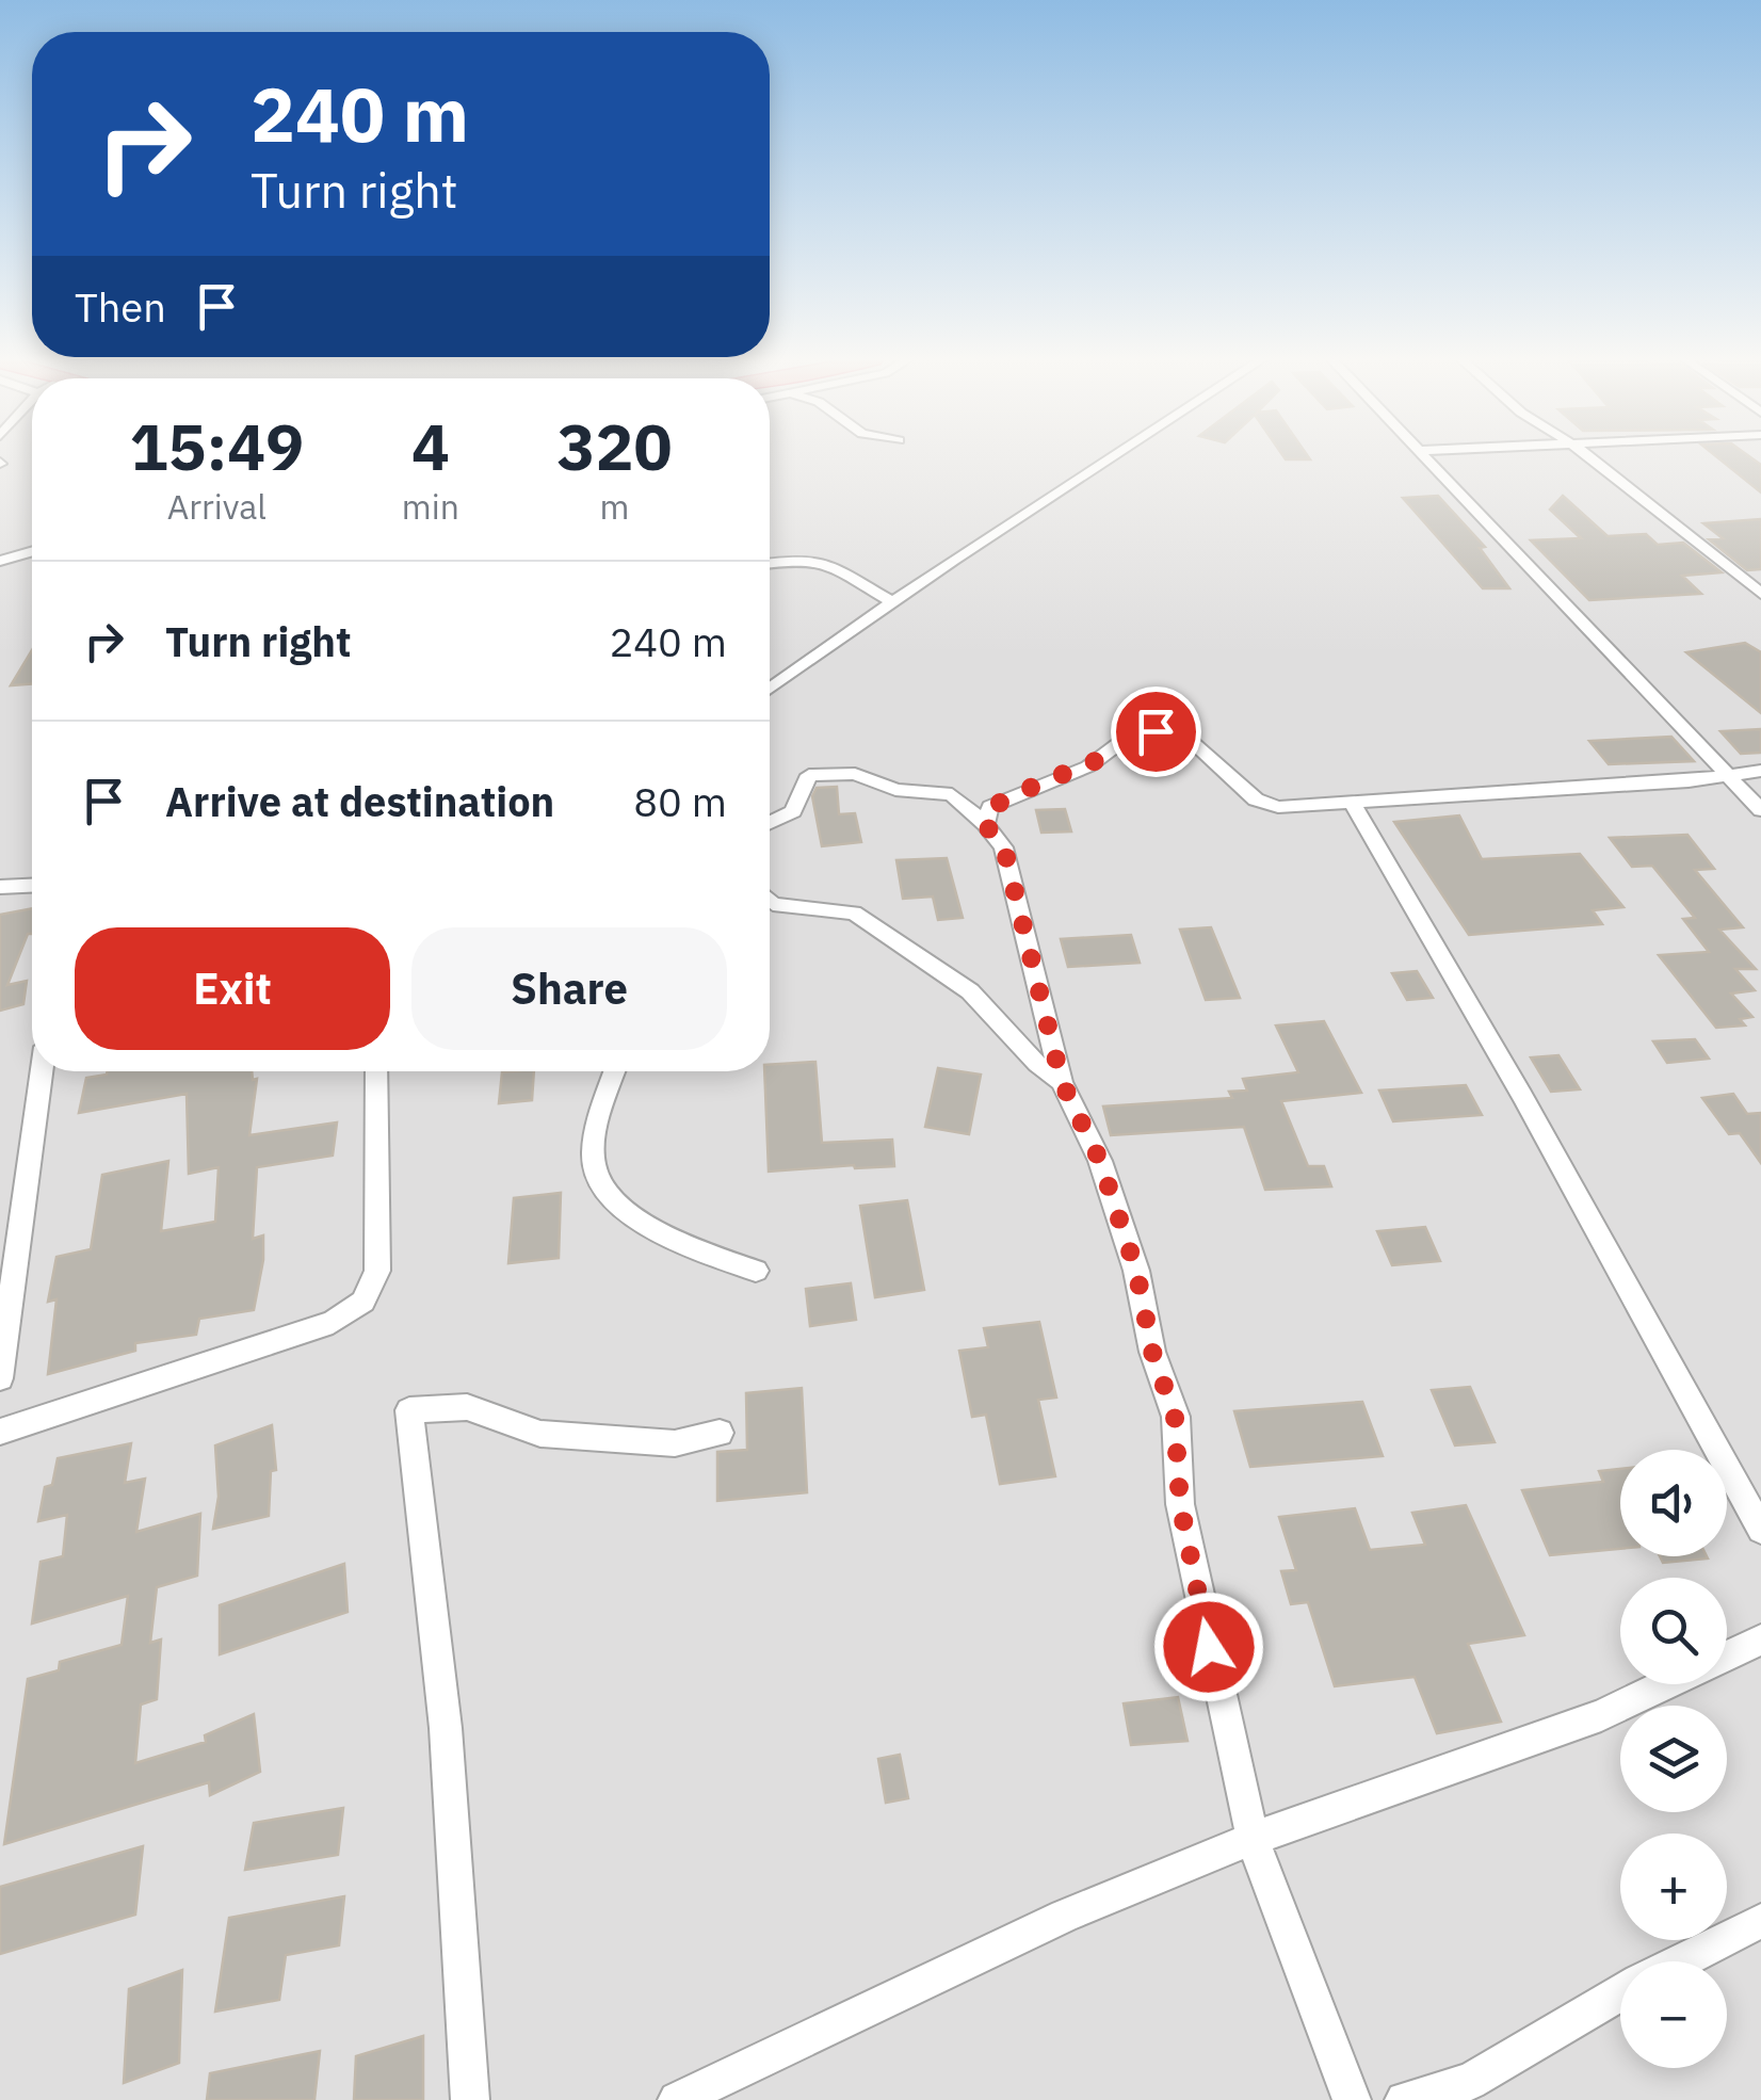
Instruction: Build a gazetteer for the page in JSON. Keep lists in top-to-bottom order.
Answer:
{
  "page": {
    "turn": ["240 m", "Turn right"],
    "then": "Then",
    "eta": [
      "15:49",
      "Arrival",
      "4",
      "min",
      "320",
      "m"
    ],
    "list": [
      {
        "name": "Turn right",
        "value": "240 m"
      },
      {
        "name": "Arrive at destination",
        "value": "80 m"
      }
    ],
    "buttons": ["Exit", "Share"],
    "map_buttons": ["+", "−"]
  }
}
